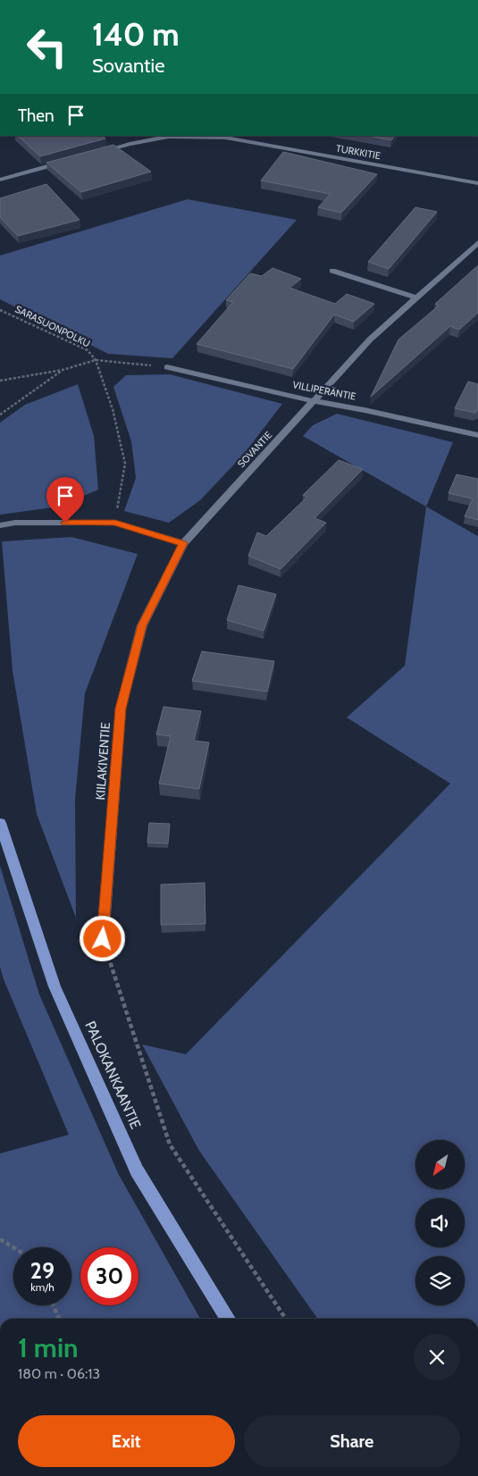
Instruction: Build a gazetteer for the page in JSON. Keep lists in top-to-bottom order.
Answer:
{
  "streets": {
    "main road": ["PALOKANKAANTIE"],
    "street": [
      "TURKKITIE",
      "VILLIPERÄNTIE",
      "SOVANTIE",
      "KIILAKIVENTIE"
    ],
    "path": ["SARASUONPOLKU"]
  },
  "crossings": [
    ["VILLIPERÄNTIE", "SOVANTIE"],
    ["SOVANTIE", "KIILAKIVENTIE"]
  ],
  "north": "bottom left",
  "page": {
    "turn": ["140 m", "Sovantie"],
    "then": "Then",
    "speed": "29 km/h",
    "limit": "30",
    "heading": ["1 min", "180 m · 06:13"],
    "buttons": ["Exit", "Share"]
  }
}
